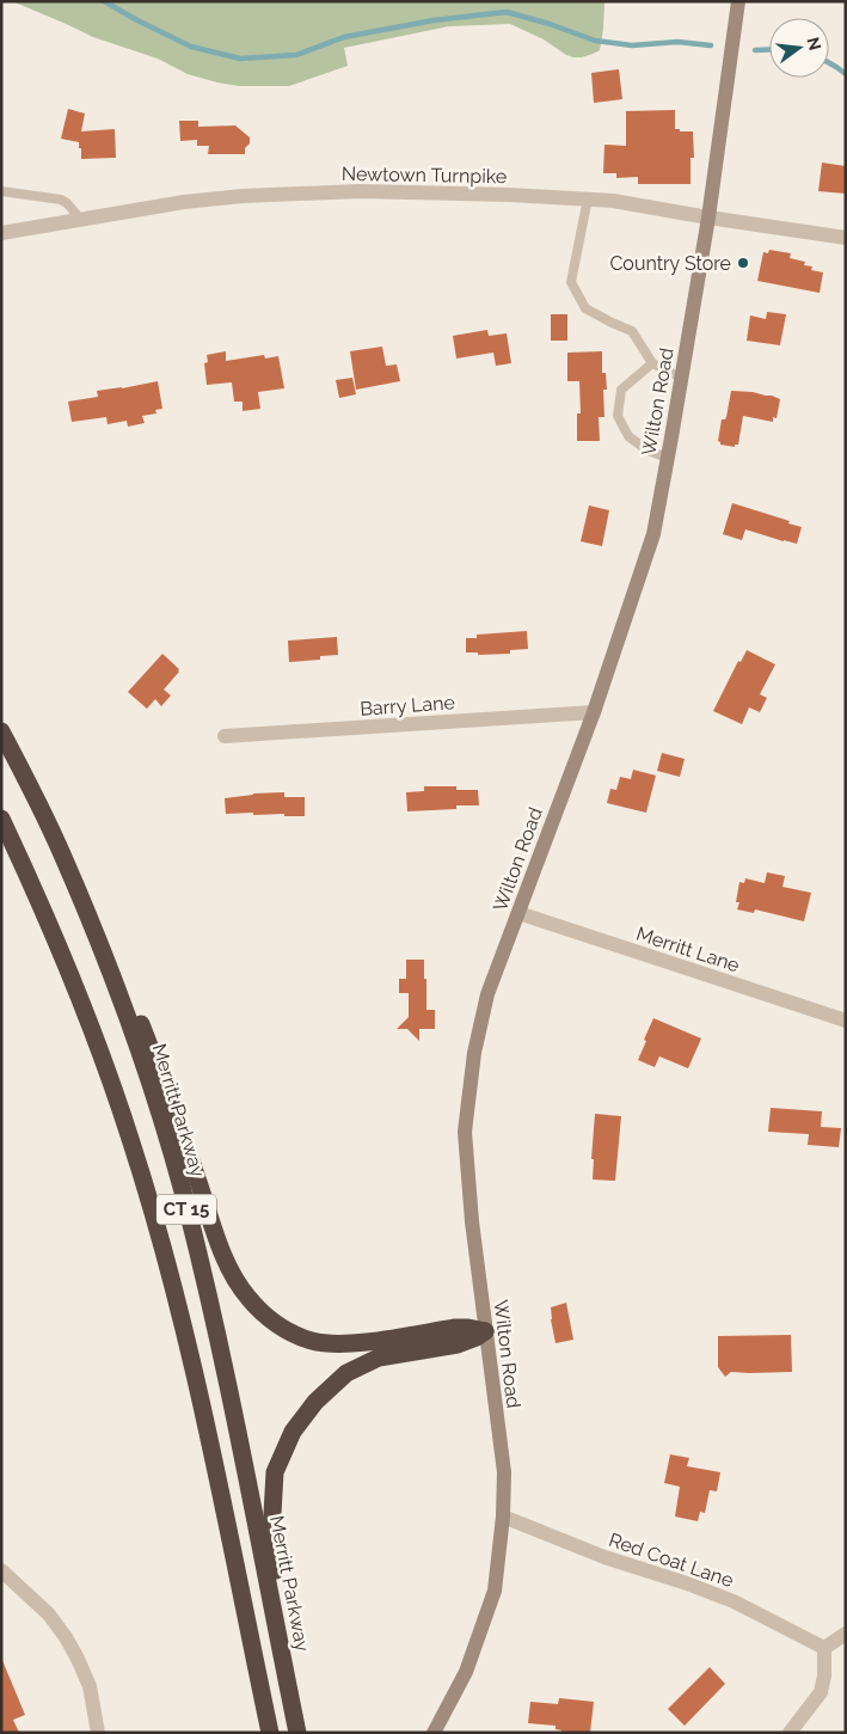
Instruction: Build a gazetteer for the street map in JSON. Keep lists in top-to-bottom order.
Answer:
{
  "streets": {
    "highway": ["Merritt Parkway", "CT 15"],
    "main road": ["Wilton Road"],
    "street": [
      "Newtown Turnpike",
      "Barry Lane",
      "Merritt Lane",
      "Red Coat Lane"
    ]
  },
  "crossings": [
    ["Newtown Turnpike", "Wilton Road"],
    ["Wilton Road", "Barry Lane"],
    ["Wilton Road", "Merritt Lane"],
    ["Wilton Road", "Red Coat Lane"]
  ],
  "places": ["Country Store"],
  "north": "right"
}
